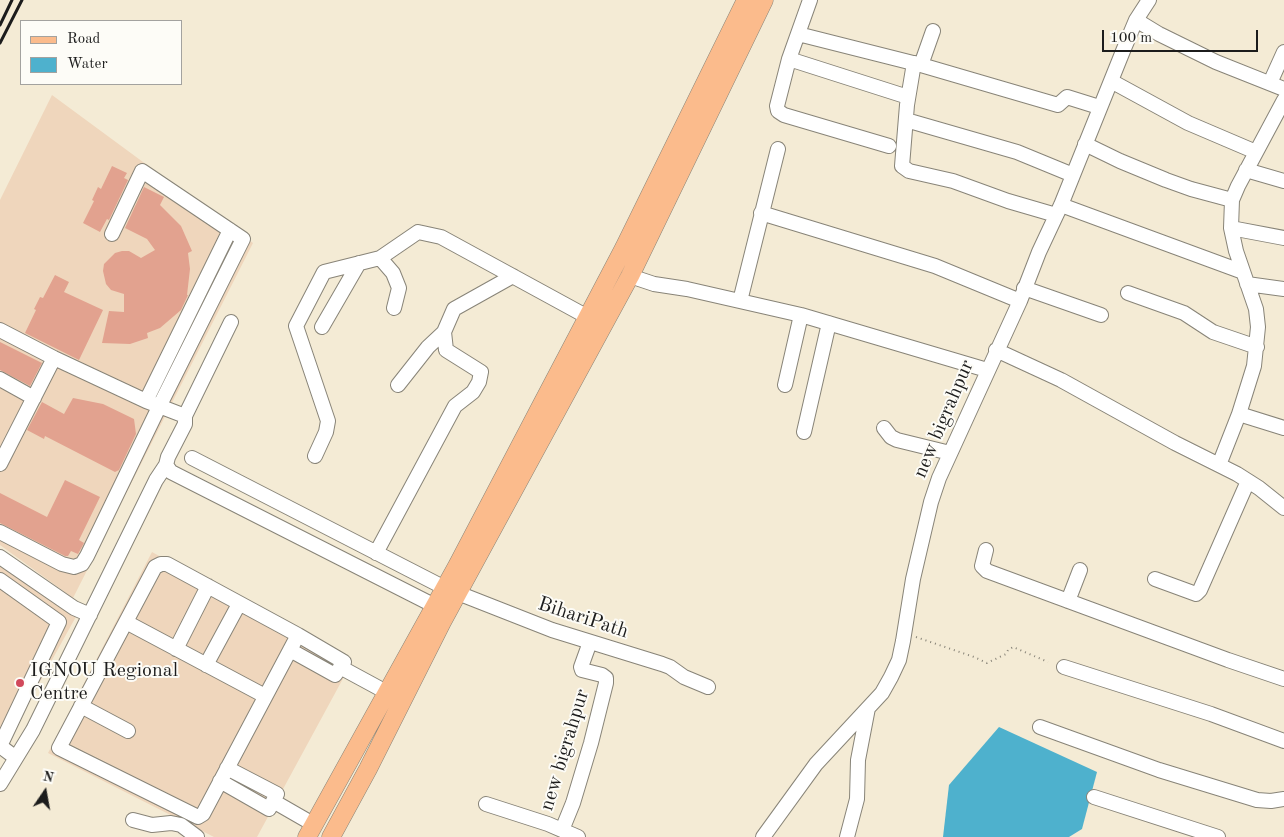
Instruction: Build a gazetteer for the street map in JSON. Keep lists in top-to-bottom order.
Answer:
{
  "streets": {
    "street": ["new bigrahpur", "BihariPath"]
  },
  "crossings": [
    ["new bigrahpur", "BihariPath"]
  ],
  "places": ["IGNOU Regional Centre"],
  "legend": ["Road", "Water"],
  "scale_bar": "100 m",
  "north": "top"
}
